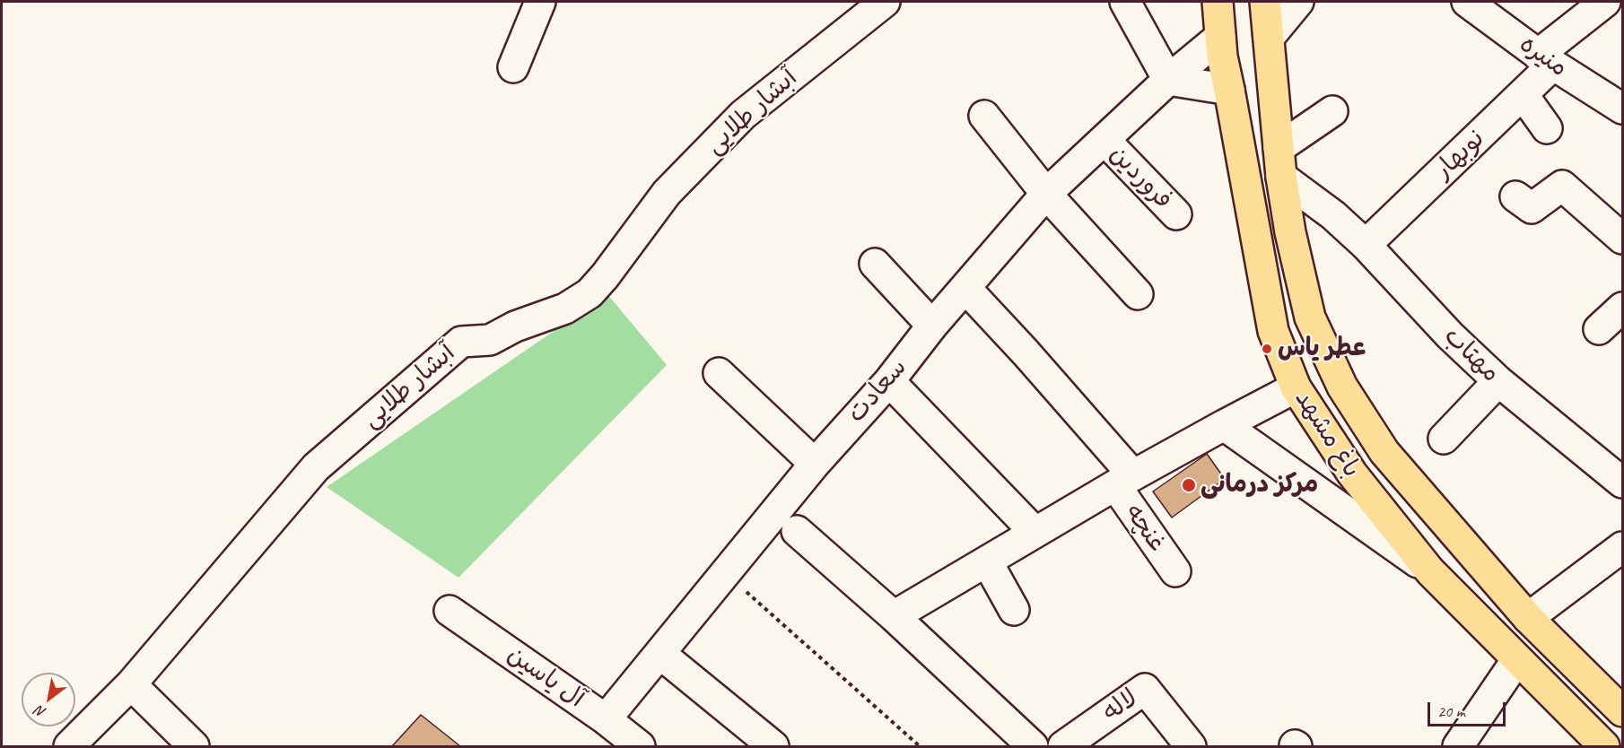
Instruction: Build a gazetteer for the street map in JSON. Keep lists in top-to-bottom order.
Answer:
{
  "streets": {
    "main road": ["باغ مشهد"],
    "street": [
      "منیره",
      "آبشار طلایی",
      "نوبهار",
      "فروردین",
      "مهتاب",
      "سعادت",
      "غنچه",
      "آل یاسین",
      "لاله"
    ]
  },
  "crossings": [
    ["منیره", "نوبهار"],
    ["نوبهار", "مهتاب"],
    ["فروردین", "سعادت"],
    ["مهتاب", "باغ مشهد"],
    ["سعادت", "باغ مشهد"],
    ["سعادت", "غنچه"],
    ["سعادت", "آل یاسین"]
  ],
  "places": ["عطر یاس", "مرکز درمانی"],
  "scale_bar": "20 m",
  "north": "bottom left"
}
